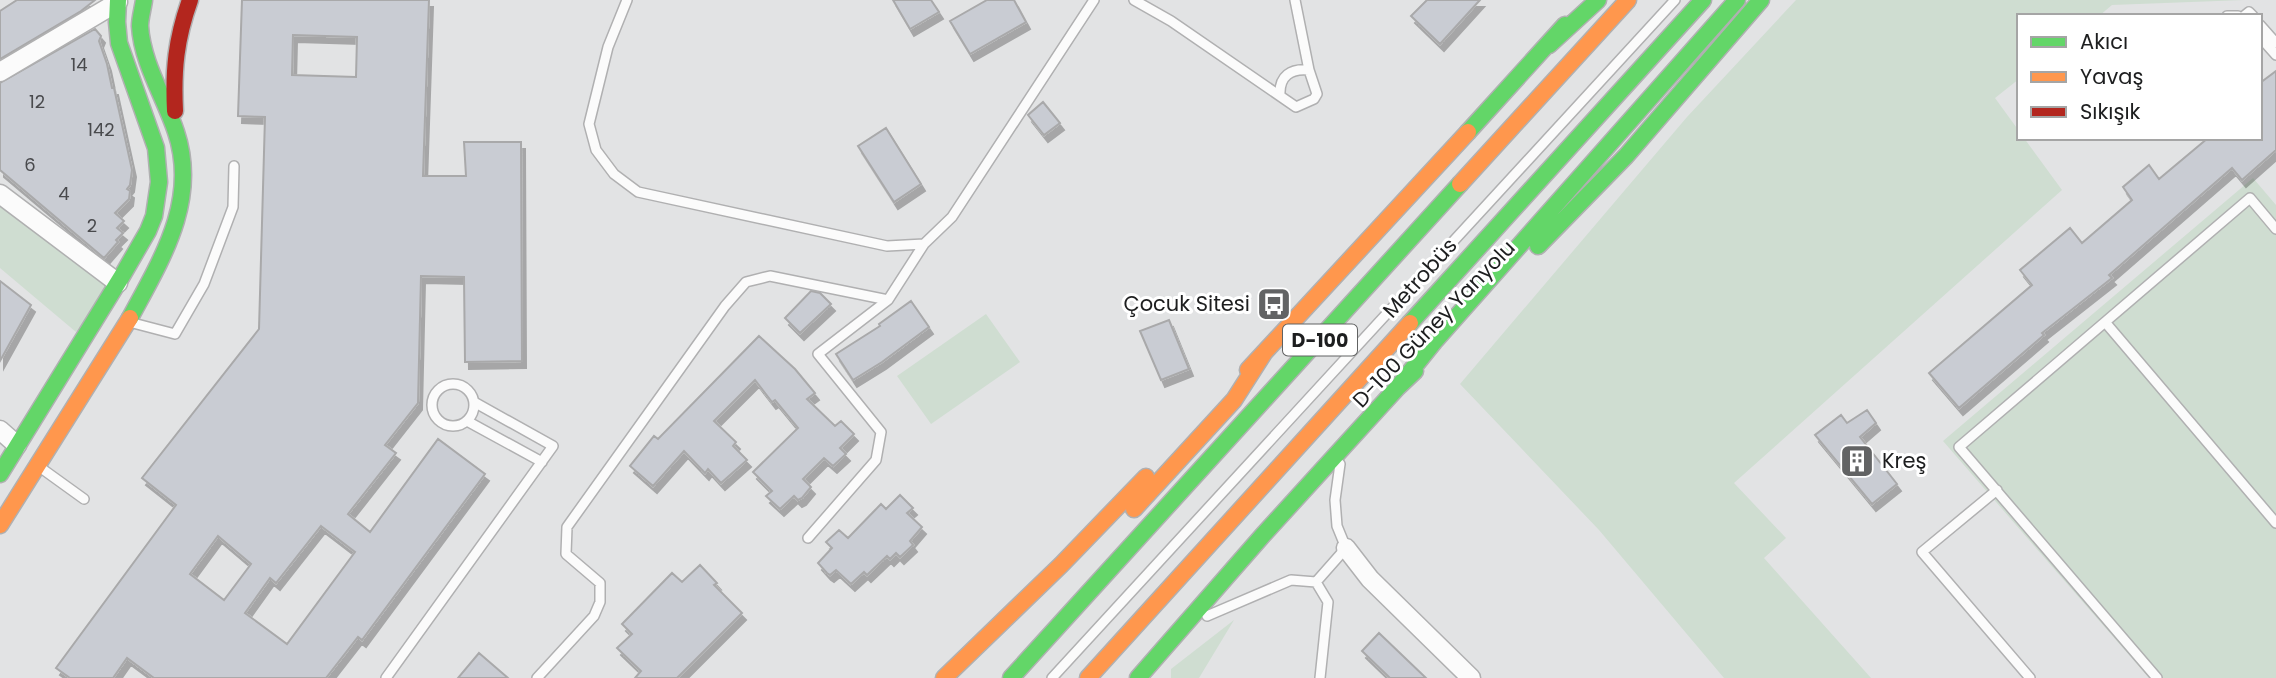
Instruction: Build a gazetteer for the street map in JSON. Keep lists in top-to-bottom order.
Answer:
{
  "streets": {
    "main road": ["D-100 Güney Yanyolu", "D-100"],
    "lane": ["Metrobüs"]
  },
  "places": {
    "bus stop": ["Çocuk Sitesi"],
    "building": ["Kreş"]
  },
  "house_numbers": [
    "14",
    "12",
    "142",
    "6",
    "4",
    "2"
  ],
  "legend": ["Akıcı", "Yavaş", "Sıkışık"]
}
